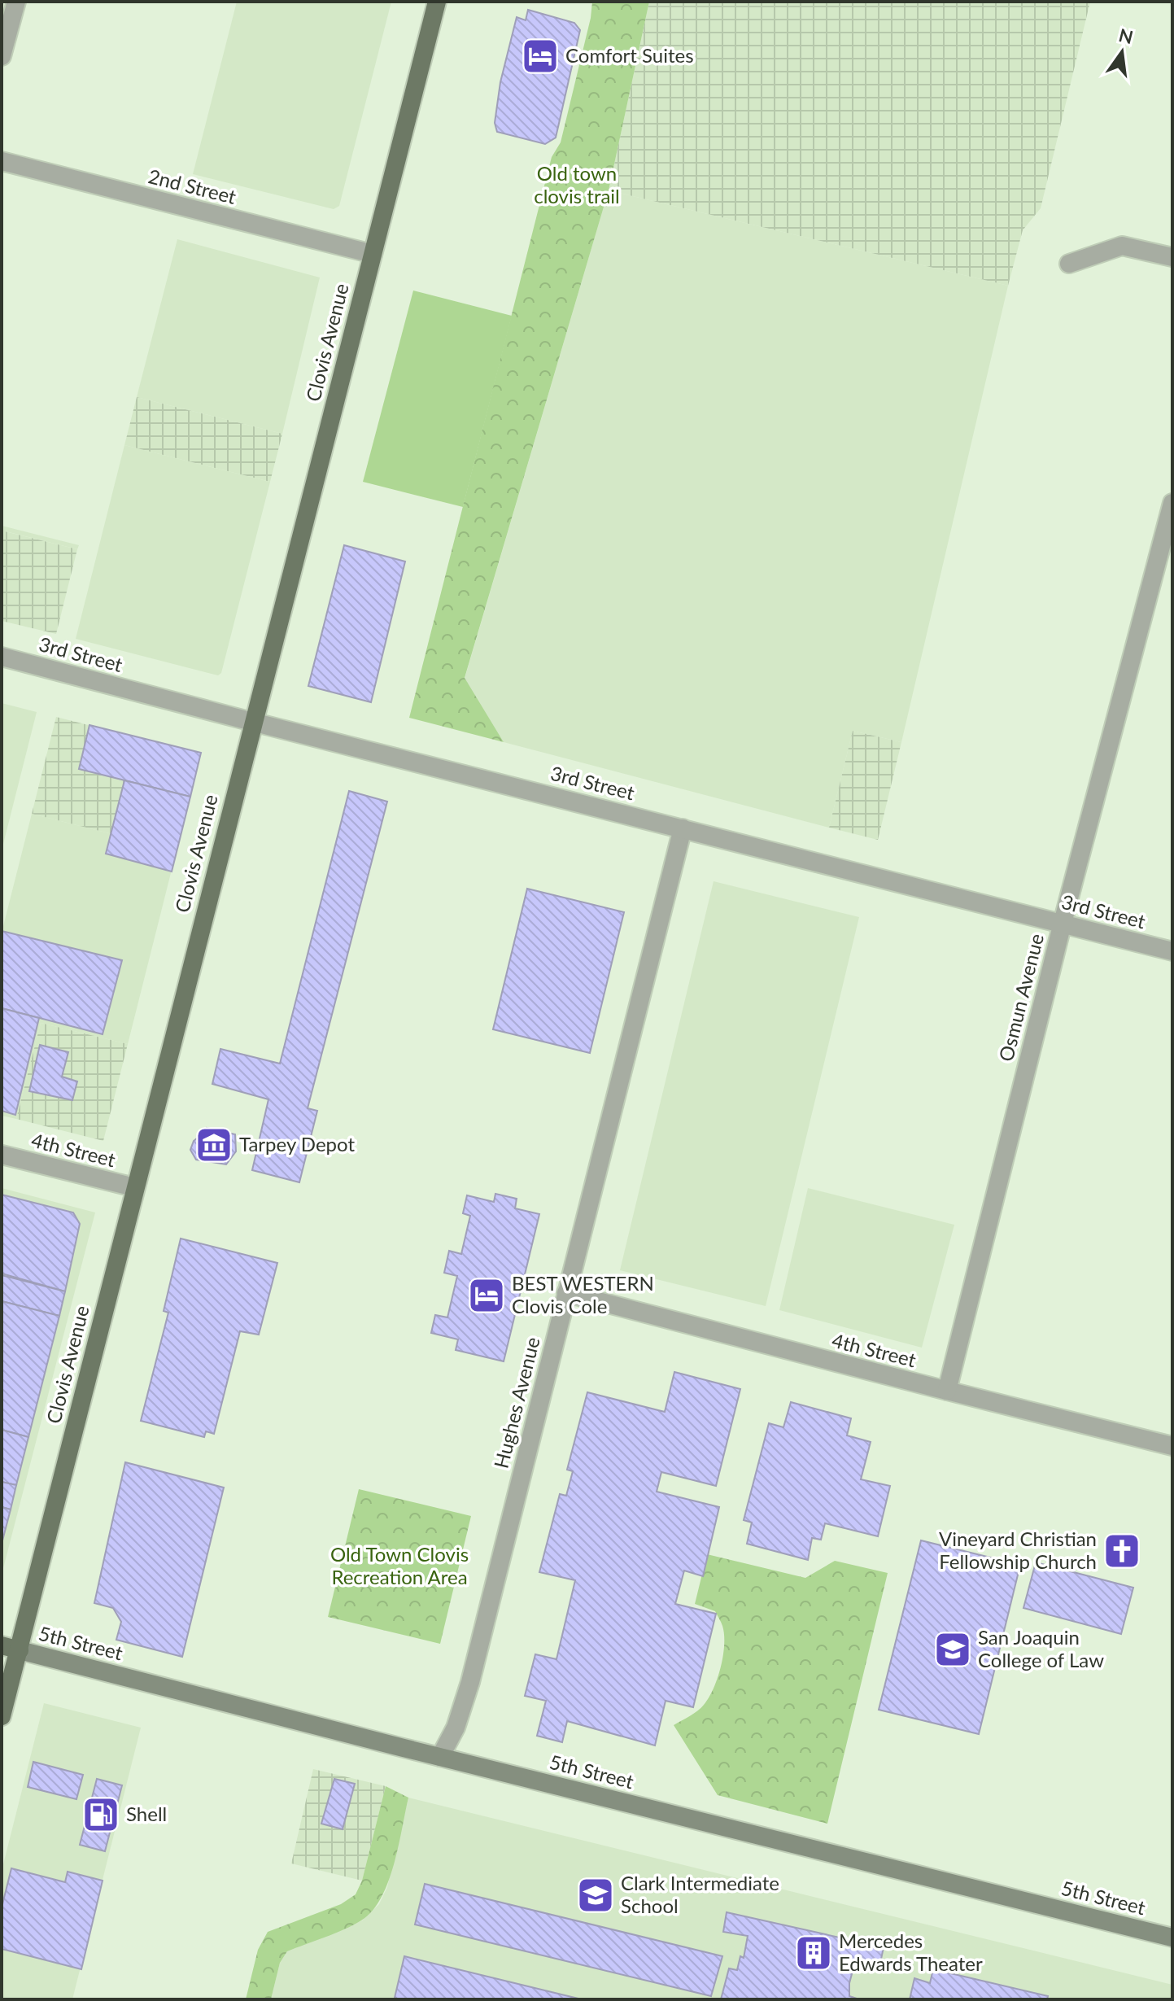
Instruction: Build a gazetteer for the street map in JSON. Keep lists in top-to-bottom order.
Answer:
{
  "streets": {
    "main road": ["Clovis Avenue", "5th Street"],
    "street": [
      "2nd Street",
      "3rd Street",
      "Osmun Avenue",
      "4th Street",
      "Hughes Avenue"
    ]
  },
  "crossings": [
    ["2nd Street", "Clovis Avenue"],
    ["Clovis Avenue", "3rd Street"],
    ["Clovis Avenue", "4th Street"],
    ["Clovis Avenue", "5th Street"],
    ["3rd Street", "Osmun Avenue"],
    ["3rd Street", "Hughes Avenue"],
    ["Osmun Avenue", "4th Street"],
    ["4th Street", "Hughes Avenue"],
    ["Hughes Avenue", "5th Street"]
  ],
  "parks": ["Old town clovis trail", "Old Town Clovis Recreation Area"],
  "places": {
    "hotel": ["Comfort Suites", "BEST WESTERN Clovis Cole"],
    "museum": ["Tarpey Depot"],
    "church": ["Vineyard Christian Fellowship Church"],
    "school or university": ["San Joaquin College of Law", "Clark Intermediate School"],
    "fuel station": ["Shell"],
    "building": ["Mercedes Edwards Theater"]
  },
  "north": "top"
}
